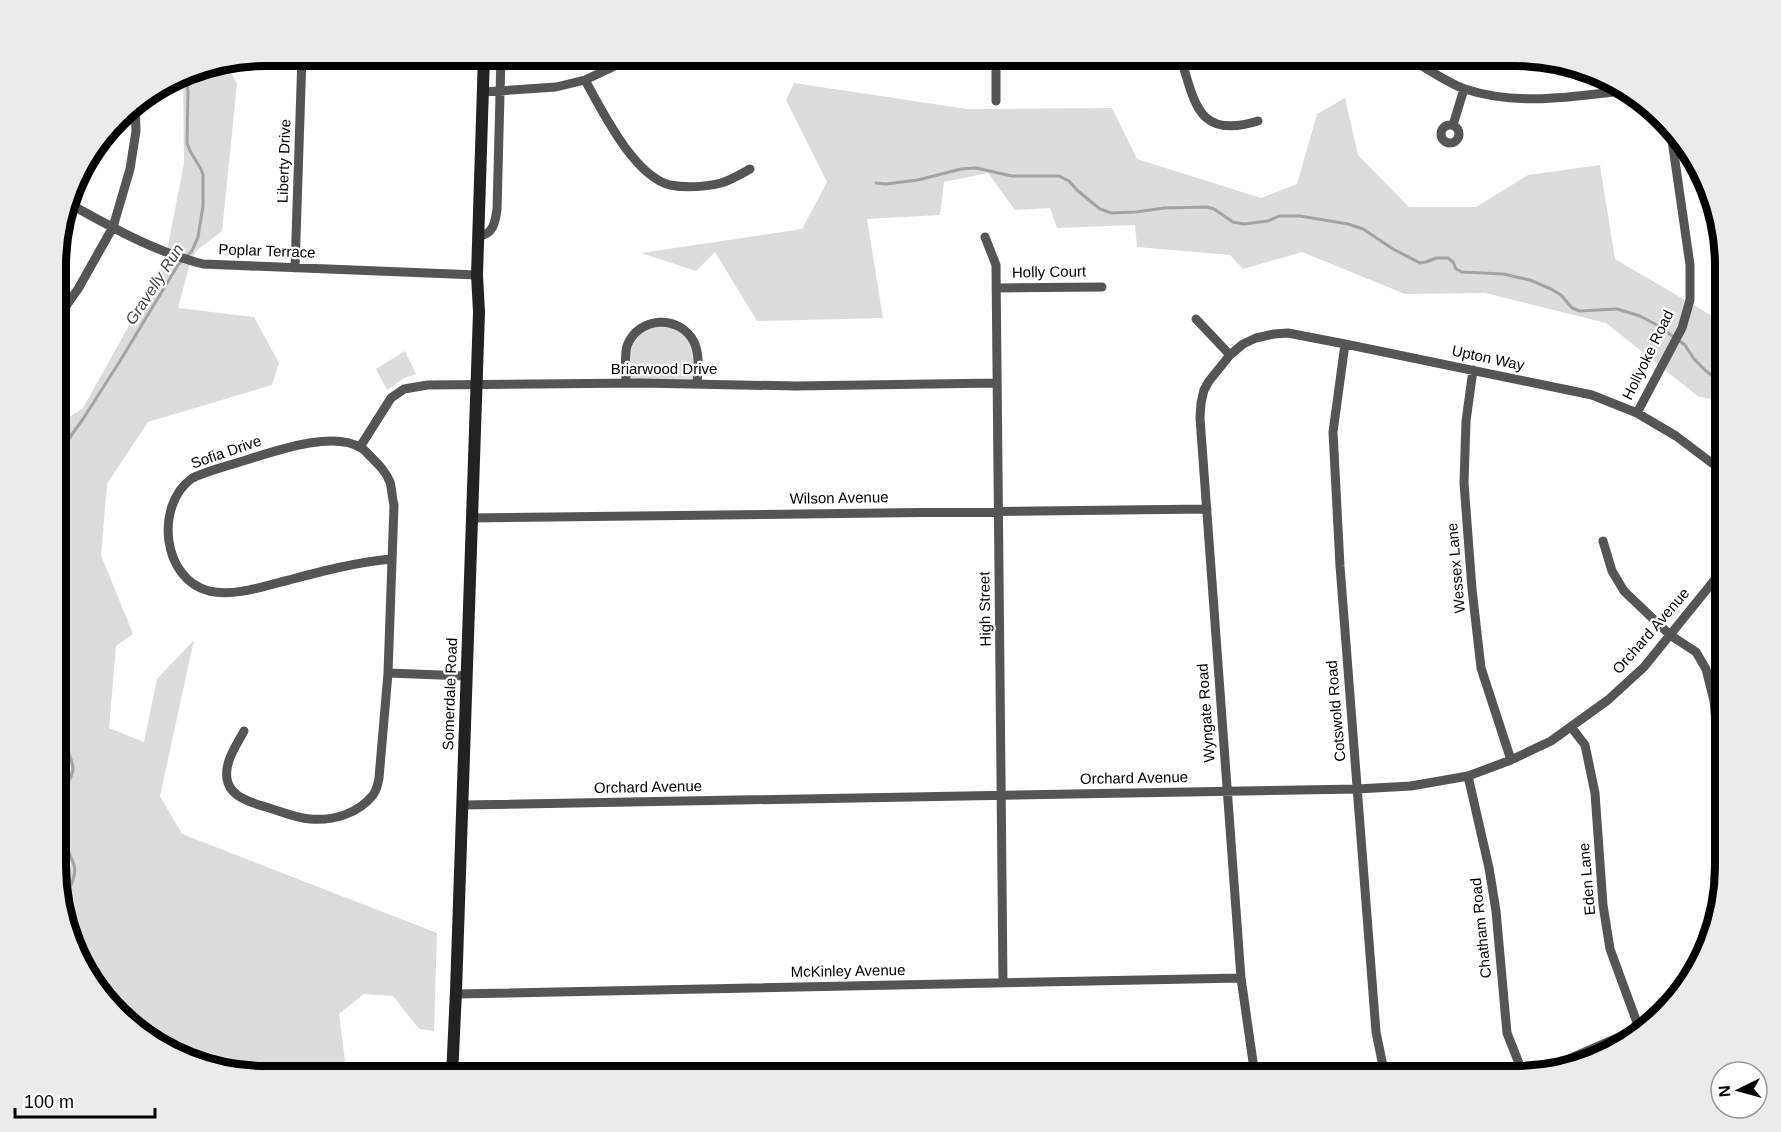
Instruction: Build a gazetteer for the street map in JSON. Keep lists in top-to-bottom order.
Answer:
{
  "streets": {
    "main road": ["Somerdale Road"],
    "street": [
      "Liberty Drive",
      "Poplar Terrace",
      "Holly Court",
      "Hollyoke Road",
      "Upton Way",
      "Briarwood Drive",
      "Sofia Drive",
      "Wilson Avenue",
      "Wessex Lane",
      "High Street",
      "Orchard Avenue",
      "Cotswold Road",
      "Wyngate Road",
      "Eden Lane",
      "Chatham Road",
      "McKinley Avenue"
    ]
  },
  "crossings": [
    ["Liberty Drive", "Poplar Terrace"],
    ["Poplar Terrace", "Somerdale Road"],
    ["Holly Court", "High Street"],
    ["Hollyoke Road", "Upton Way"],
    ["Upton Way", "Wessex Lane"],
    ["Upton Way", "Cotswold Road"],
    ["Upton Way", "Wyngate Road"],
    ["Briarwood Drive", "Sofia Drive"],
    ["Briarwood Drive", "High Street"],
    ["Briarwood Drive", "Somerdale Road"],
    ["Wilson Avenue", "High Street"],
    ["Wilson Avenue", "Somerdale Road"],
    ["Wilson Avenue", "Wyngate Road"],
    ["Wessex Lane", "Orchard Avenue"],
    ["High Street", "Orchard Avenue"],
    ["High Street", "McKinley Avenue"],
    ["Orchard Avenue", "Somerdale Road"],
    ["Orchard Avenue", "Cotswold Road"],
    ["Orchard Avenue", "Wyngate Road"],
    ["Orchard Avenue", "Eden Lane"],
    ["Orchard Avenue", "Chatham Road"],
    ["Somerdale Road", "McKinley Avenue"],
    ["Wyngate Road", "McKinley Avenue"]
  ],
  "water": ["Gravelly Run"],
  "scale_bar": "100 m",
  "north": "left"
}
